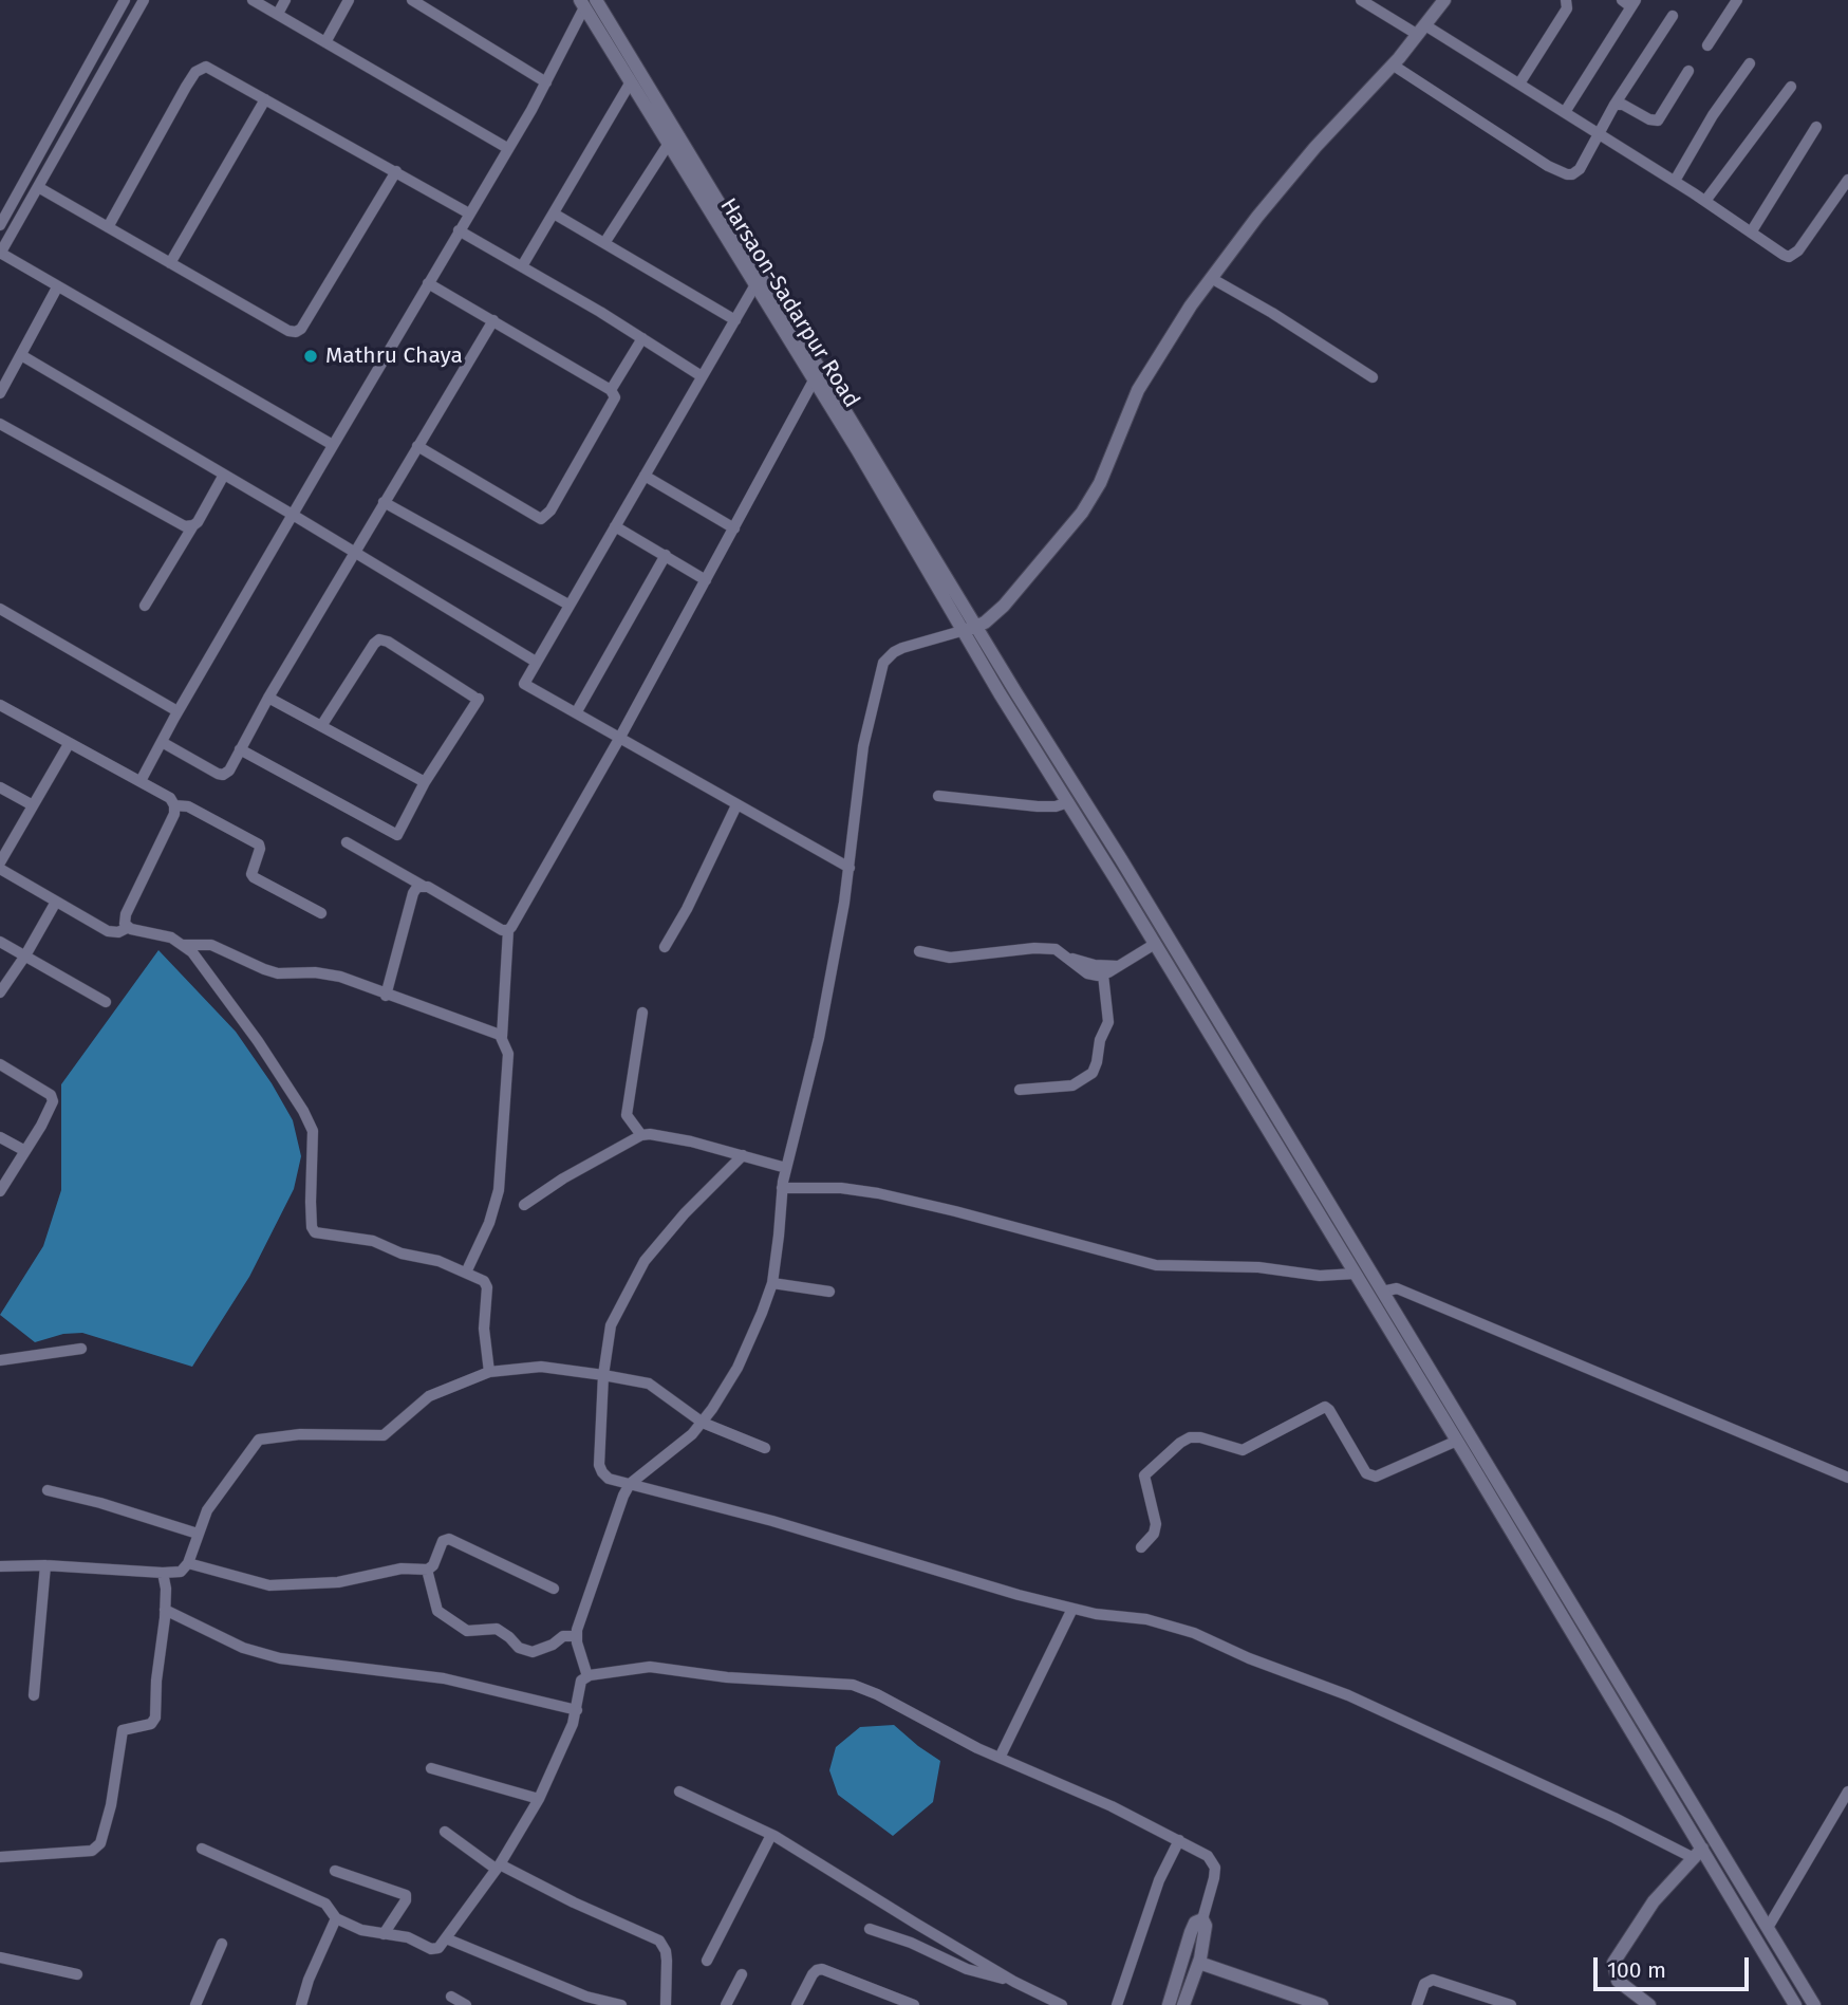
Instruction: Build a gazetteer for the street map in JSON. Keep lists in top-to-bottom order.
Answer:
{
  "streets": {
    "street": ["Harsaon-Sadarpur Road"]
  },
  "places": ["Mathru Chaya"],
  "scale_bar": "100 m"
}
